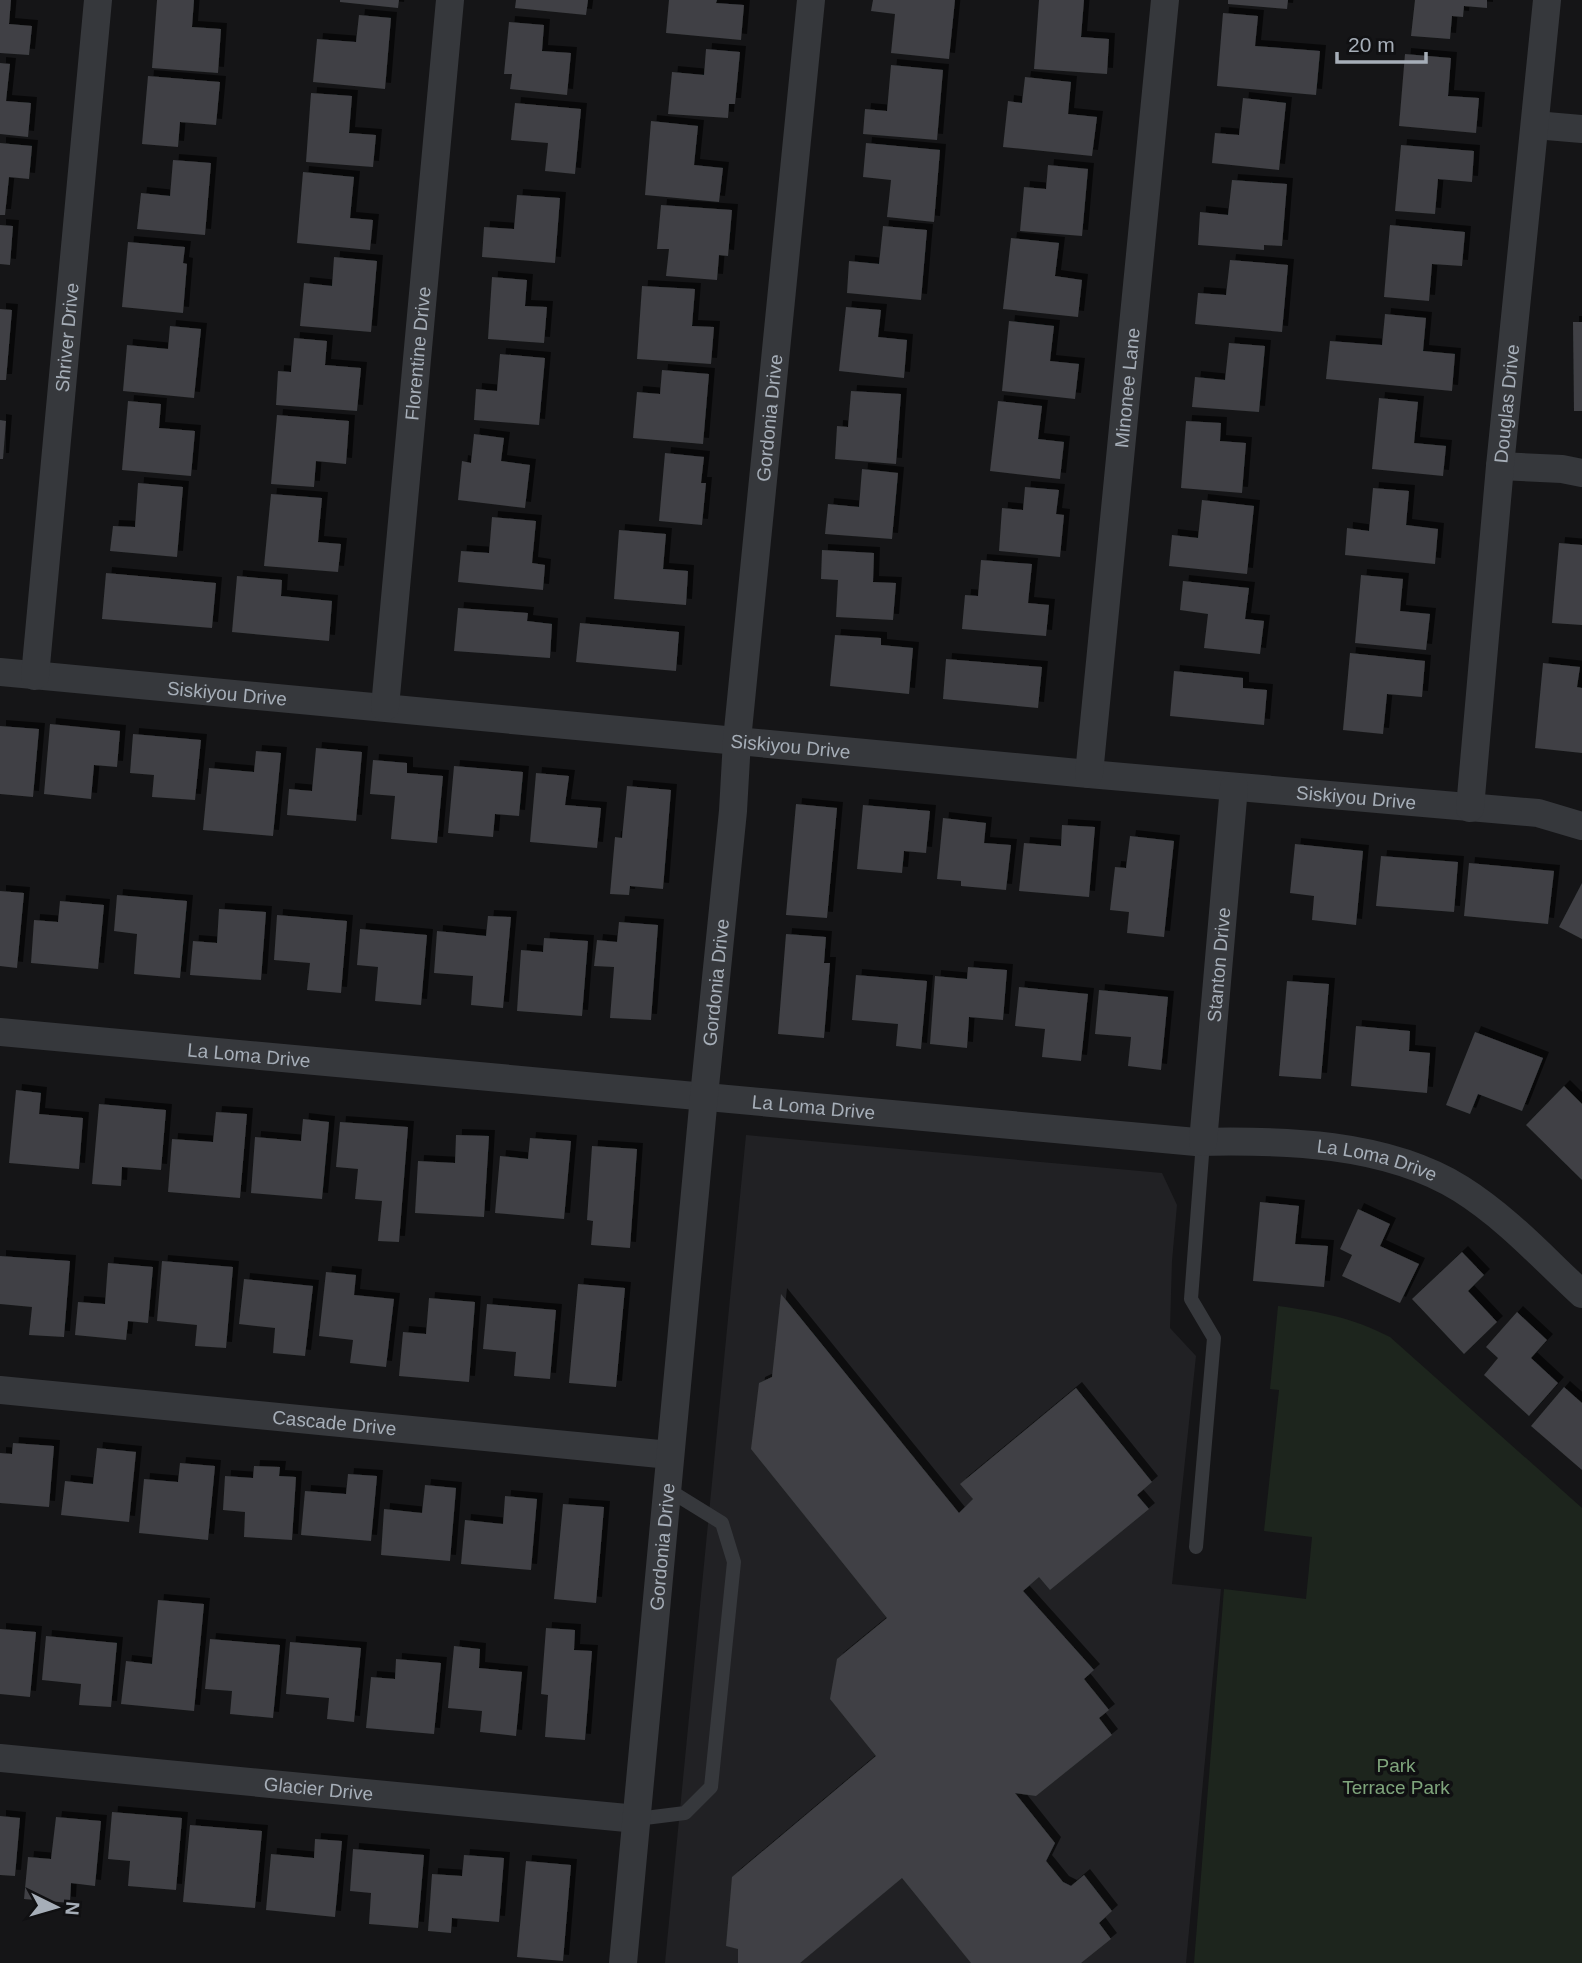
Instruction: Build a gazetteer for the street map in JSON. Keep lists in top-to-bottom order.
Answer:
{
  "streets": {
    "street": [
      "Shriver Drive",
      "Florentine Drive",
      "Minonee Lane",
      "Douglas Drive",
      "Gordonia Drive",
      "Siskiyou Drive",
      "Stanton Drive",
      "La Loma Drive",
      "Cascade Drive",
      "Glacier Drive"
    ]
  },
  "crossings": [
    ["Shriver Drive", "Siskiyou Drive"],
    ["Florentine Drive", "Siskiyou Drive"],
    ["Minonee Lane", "Siskiyou Drive"],
    ["Douglas Drive", "Siskiyou Drive"],
    ["Gordonia Drive", "Siskiyou Drive"],
    ["Gordonia Drive", "La Loma Drive"],
    ["Gordonia Drive", "Cascade Drive"],
    ["Gordonia Drive", "Glacier Drive"],
    ["Siskiyou Drive", "Stanton Drive"],
    ["Stanton Drive", "La Loma Drive"]
  ],
  "parks": ["Park Terrace Park"],
  "scale_bar": "20 m",
  "north": "right"
}
